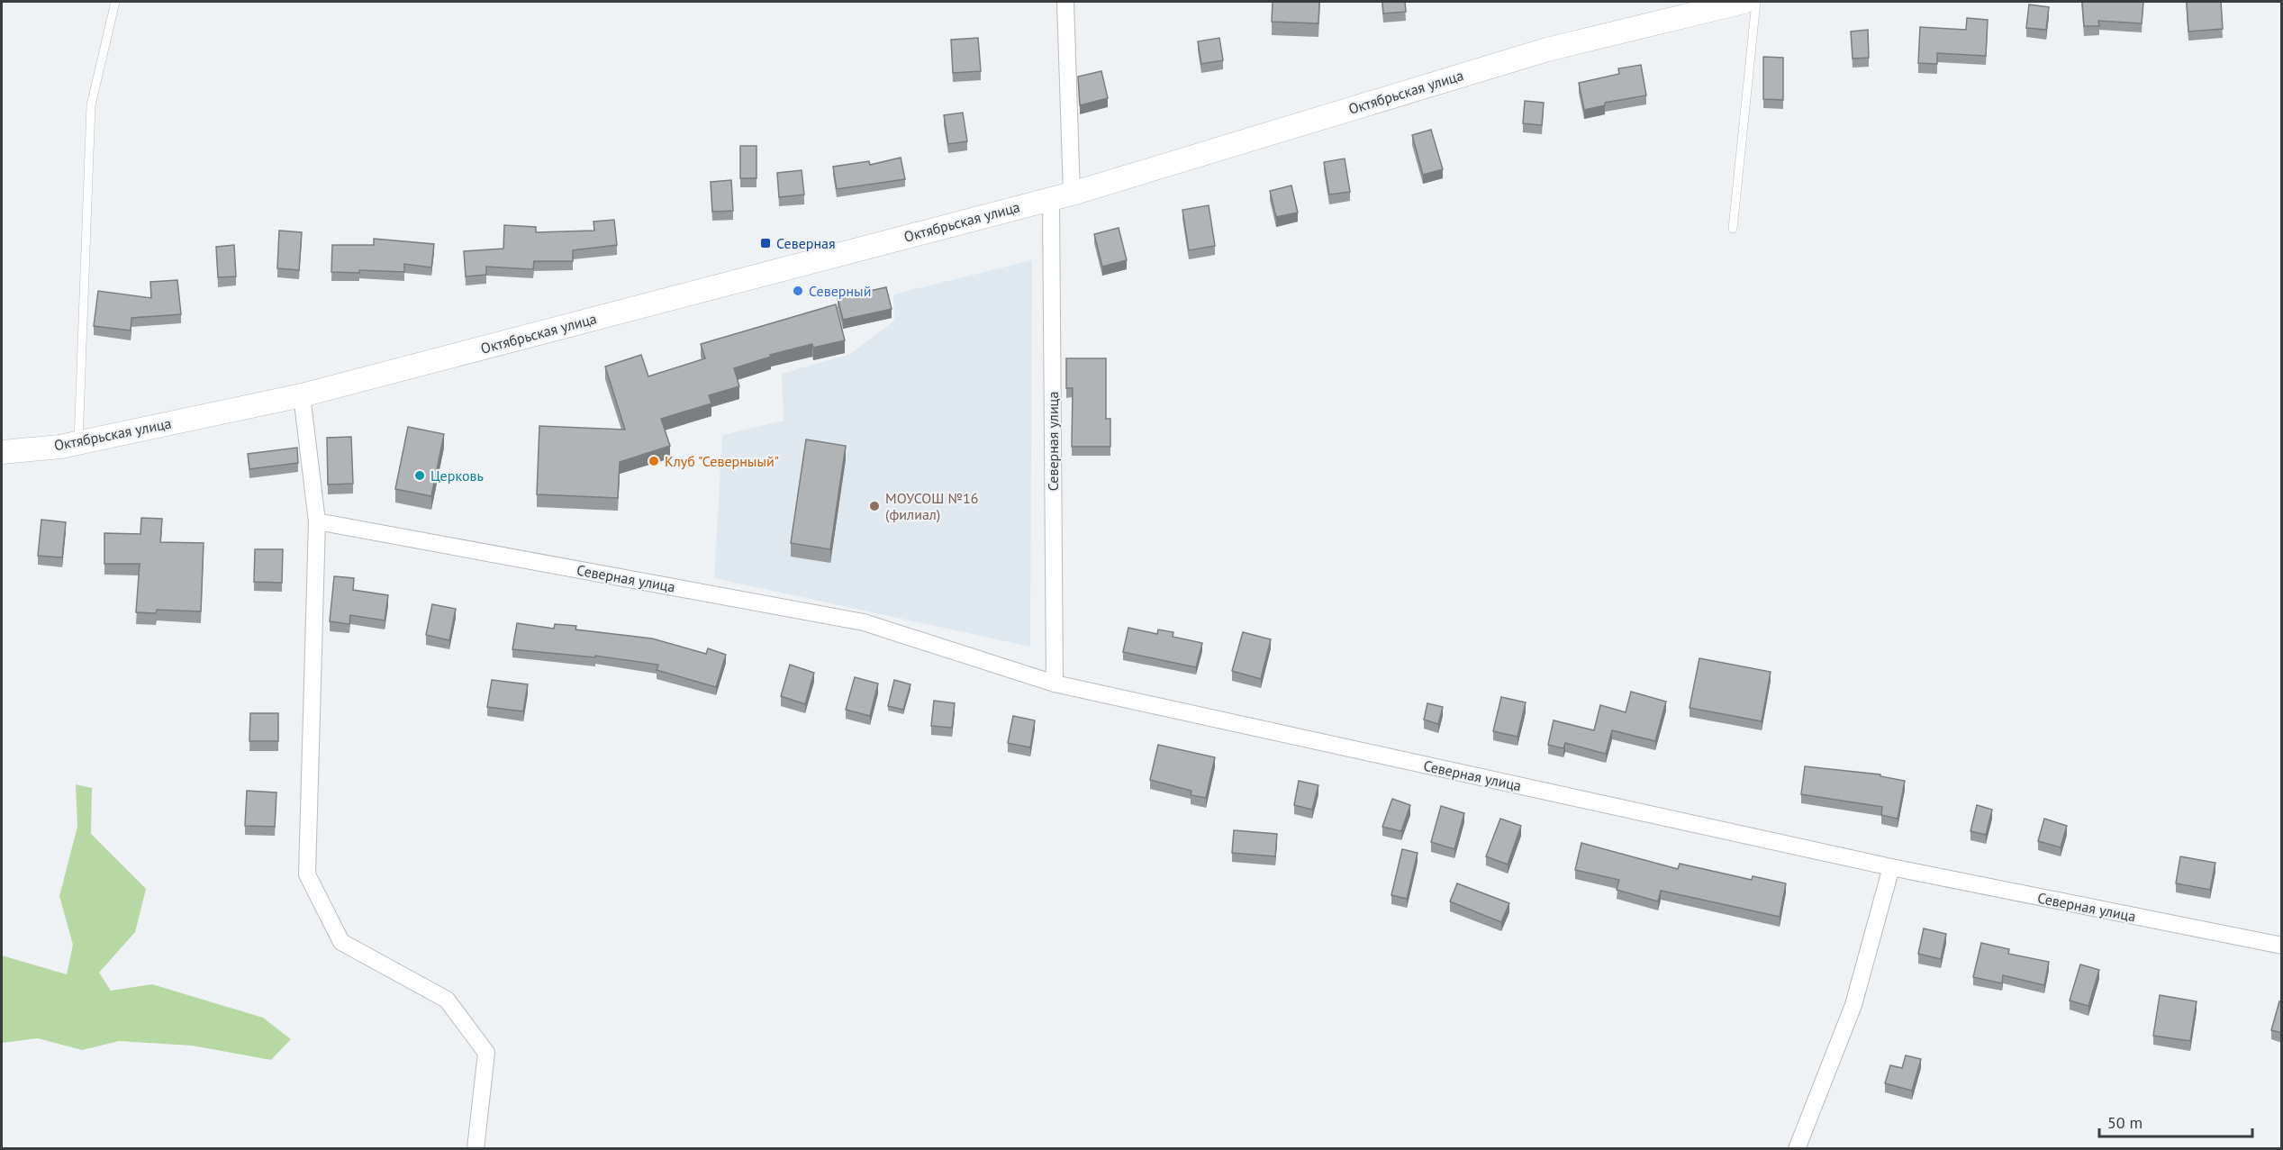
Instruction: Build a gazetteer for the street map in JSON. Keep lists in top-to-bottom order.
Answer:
{
  "streets": {
    "street": ["Октябрьская улица", "Северная улица"]
  },
  "crossings": [
    ["Октябрьская улица", "Северная улица"]
  ],
  "places": {
    "transit": ["Северная"],
    "other": [
      "Северный",
      "Клуб \"Северныый\"",
      "Церковь",
      "МОУСОШ №16 (филиал)"
    ]
  },
  "scale_bar": "50 m"
}
